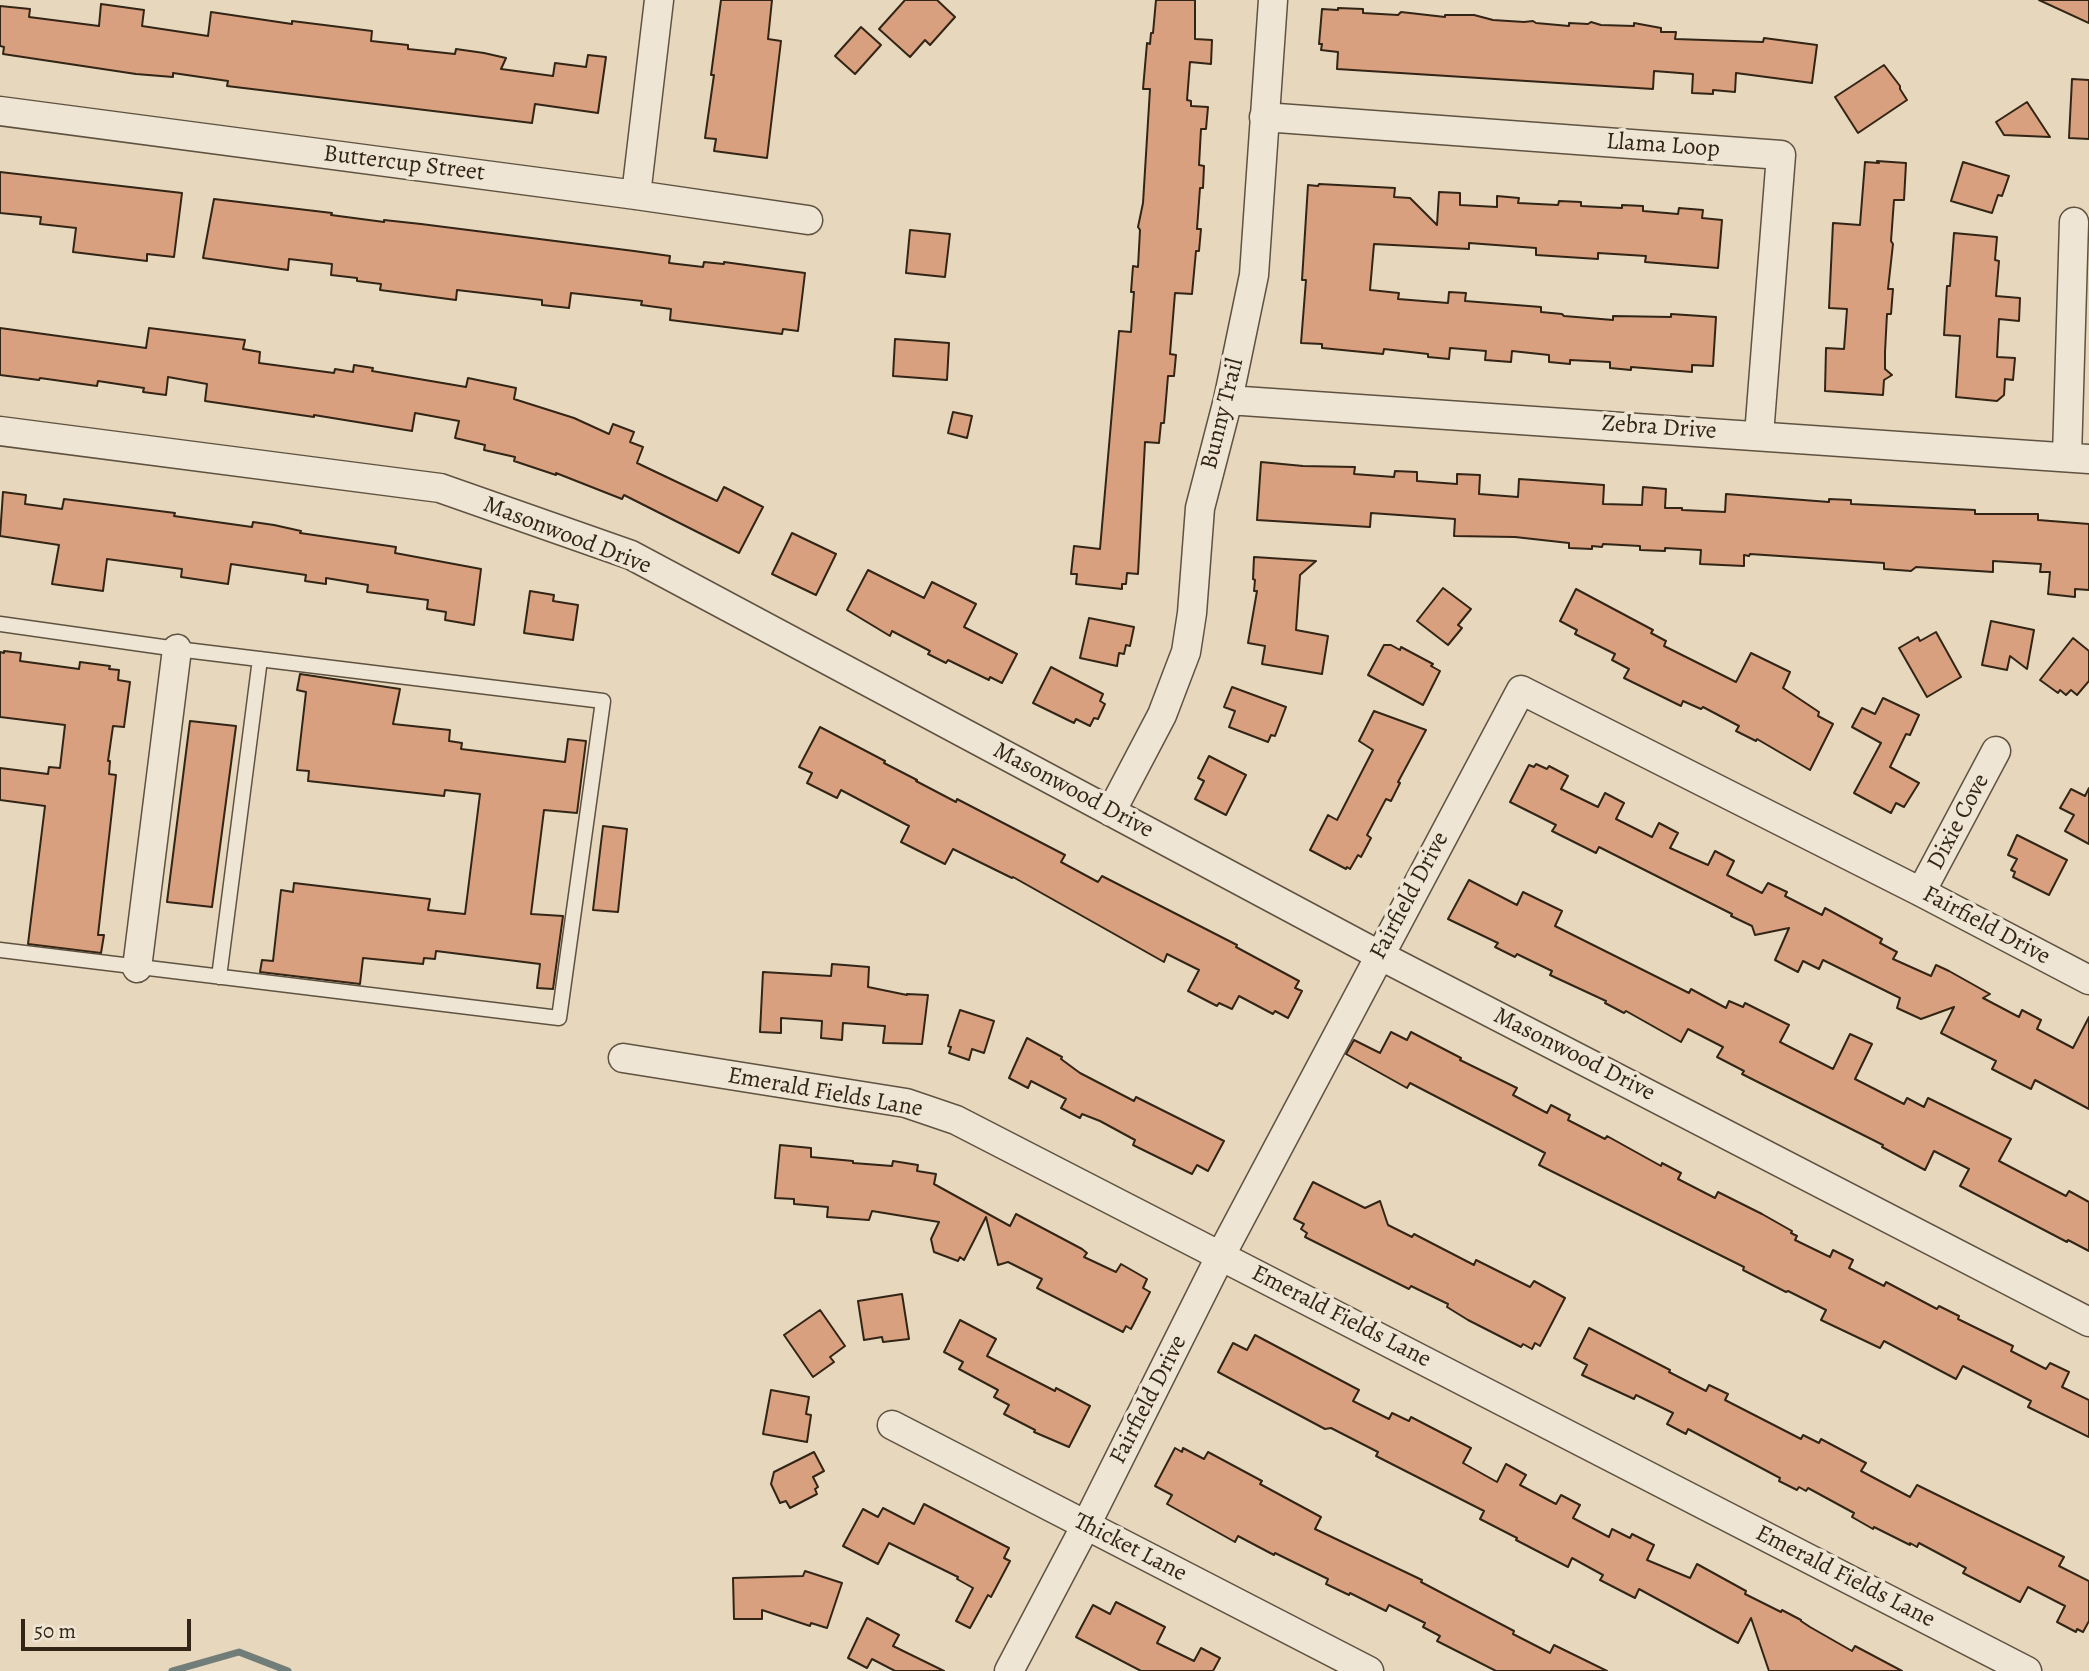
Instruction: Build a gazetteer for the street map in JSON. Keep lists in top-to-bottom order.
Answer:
{
  "streets": {
    "street": [
      "Llama Loop",
      "Buttercup Street",
      "Bunny Trail",
      "Zebra Drive",
      "Masonwood Drive",
      "Dixie Cove",
      "Fairfield Drive",
      "Emerald Fields Lane",
      "Thicket Lane"
    ]
  },
  "crossings": [
    ["Llama Loop", "Bunny Trail"],
    ["Llama Loop", "Zebra Drive"],
    ["Bunny Trail", "Zebra Drive"],
    ["Bunny Trail", "Masonwood Drive"],
    ["Masonwood Drive", "Fairfield Drive"],
    ["Dixie Cove", "Fairfield Drive"],
    ["Fairfield Drive", "Emerald Fields Lane"],
    ["Fairfield Drive", "Thicket Lane"]
  ],
  "scale_bar": "50 m"
}
